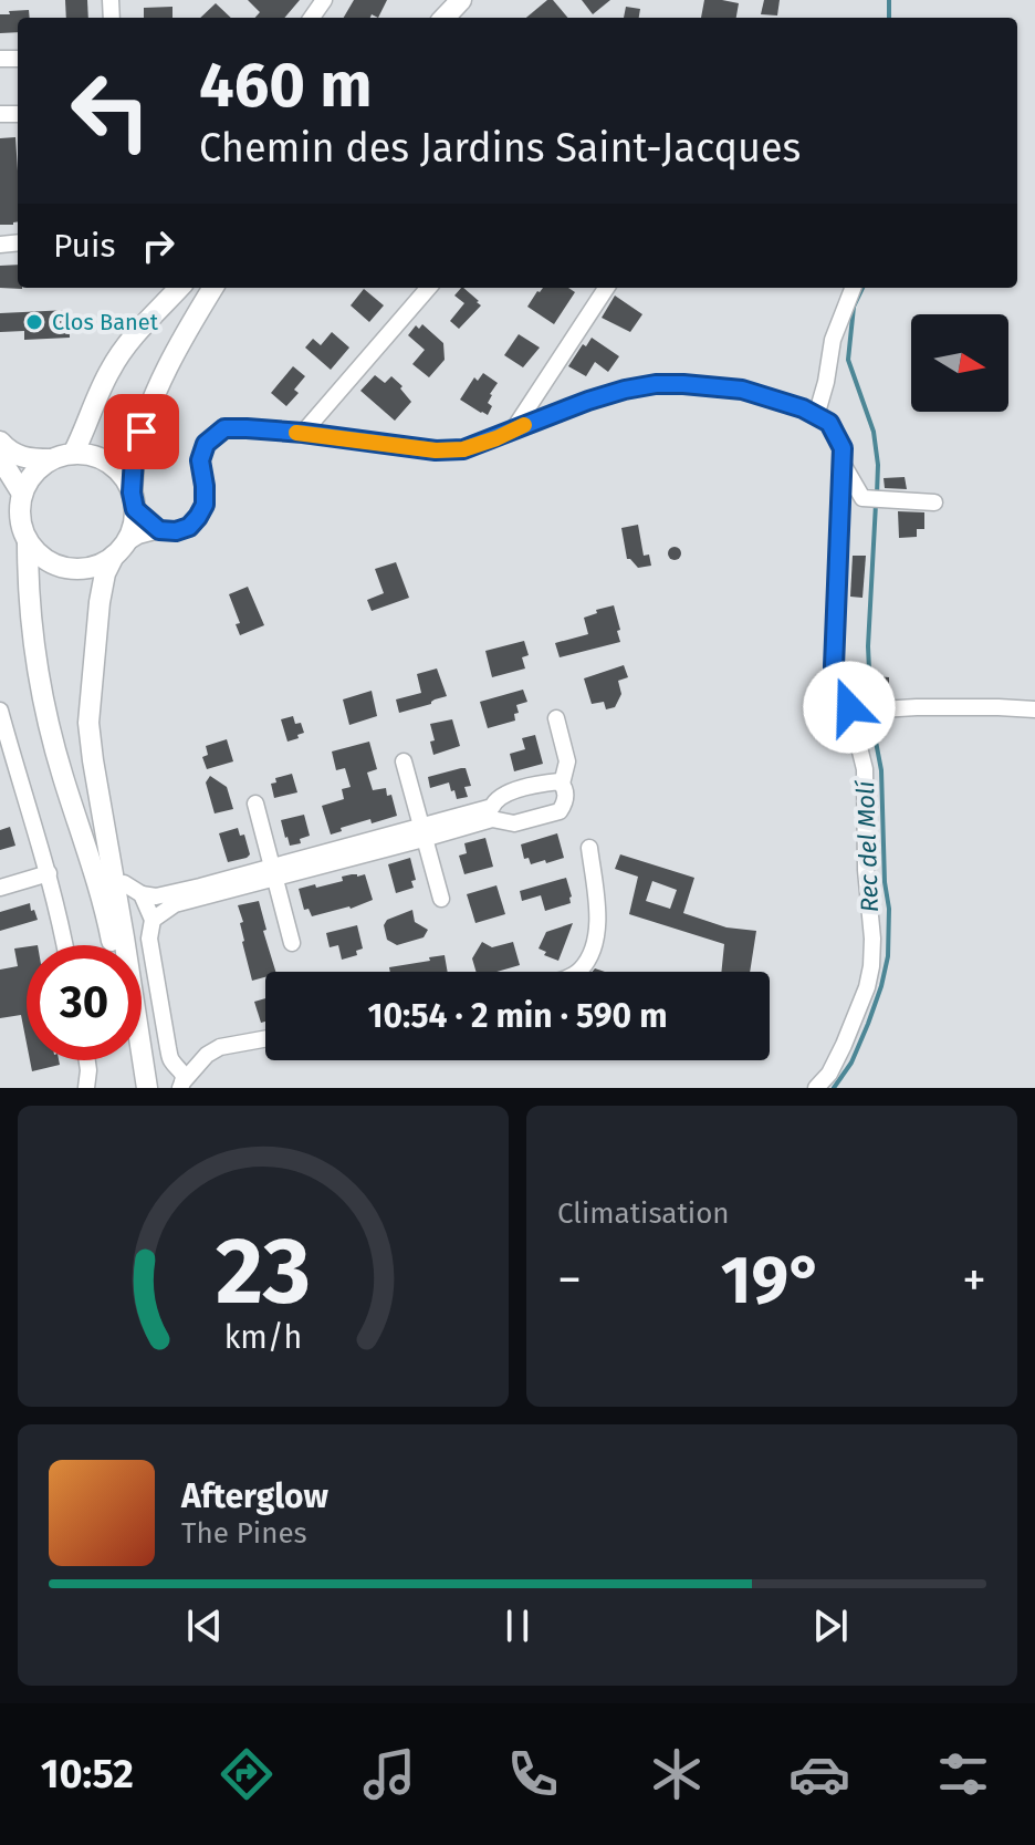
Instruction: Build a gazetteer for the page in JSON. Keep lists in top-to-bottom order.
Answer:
{
  "water": ["Rec del Molí"],
  "places": ["Clos Banet"],
  "north": "right",
  "page": {
    "turn": ["460 m", "Chemin des Jardins Saint-Jacques"],
    "then": "Puis",
    "limit": "30",
    "trip": "10:54 · 2 min · 590 m",
    "tile": "Climatisation",
    "heat": ["−", "19°", "+"],
    "song": ["Afterglow", "The Pines"],
    "tabs": "10:52",
    "gauge": ["23", "km/h"]
  }
}
